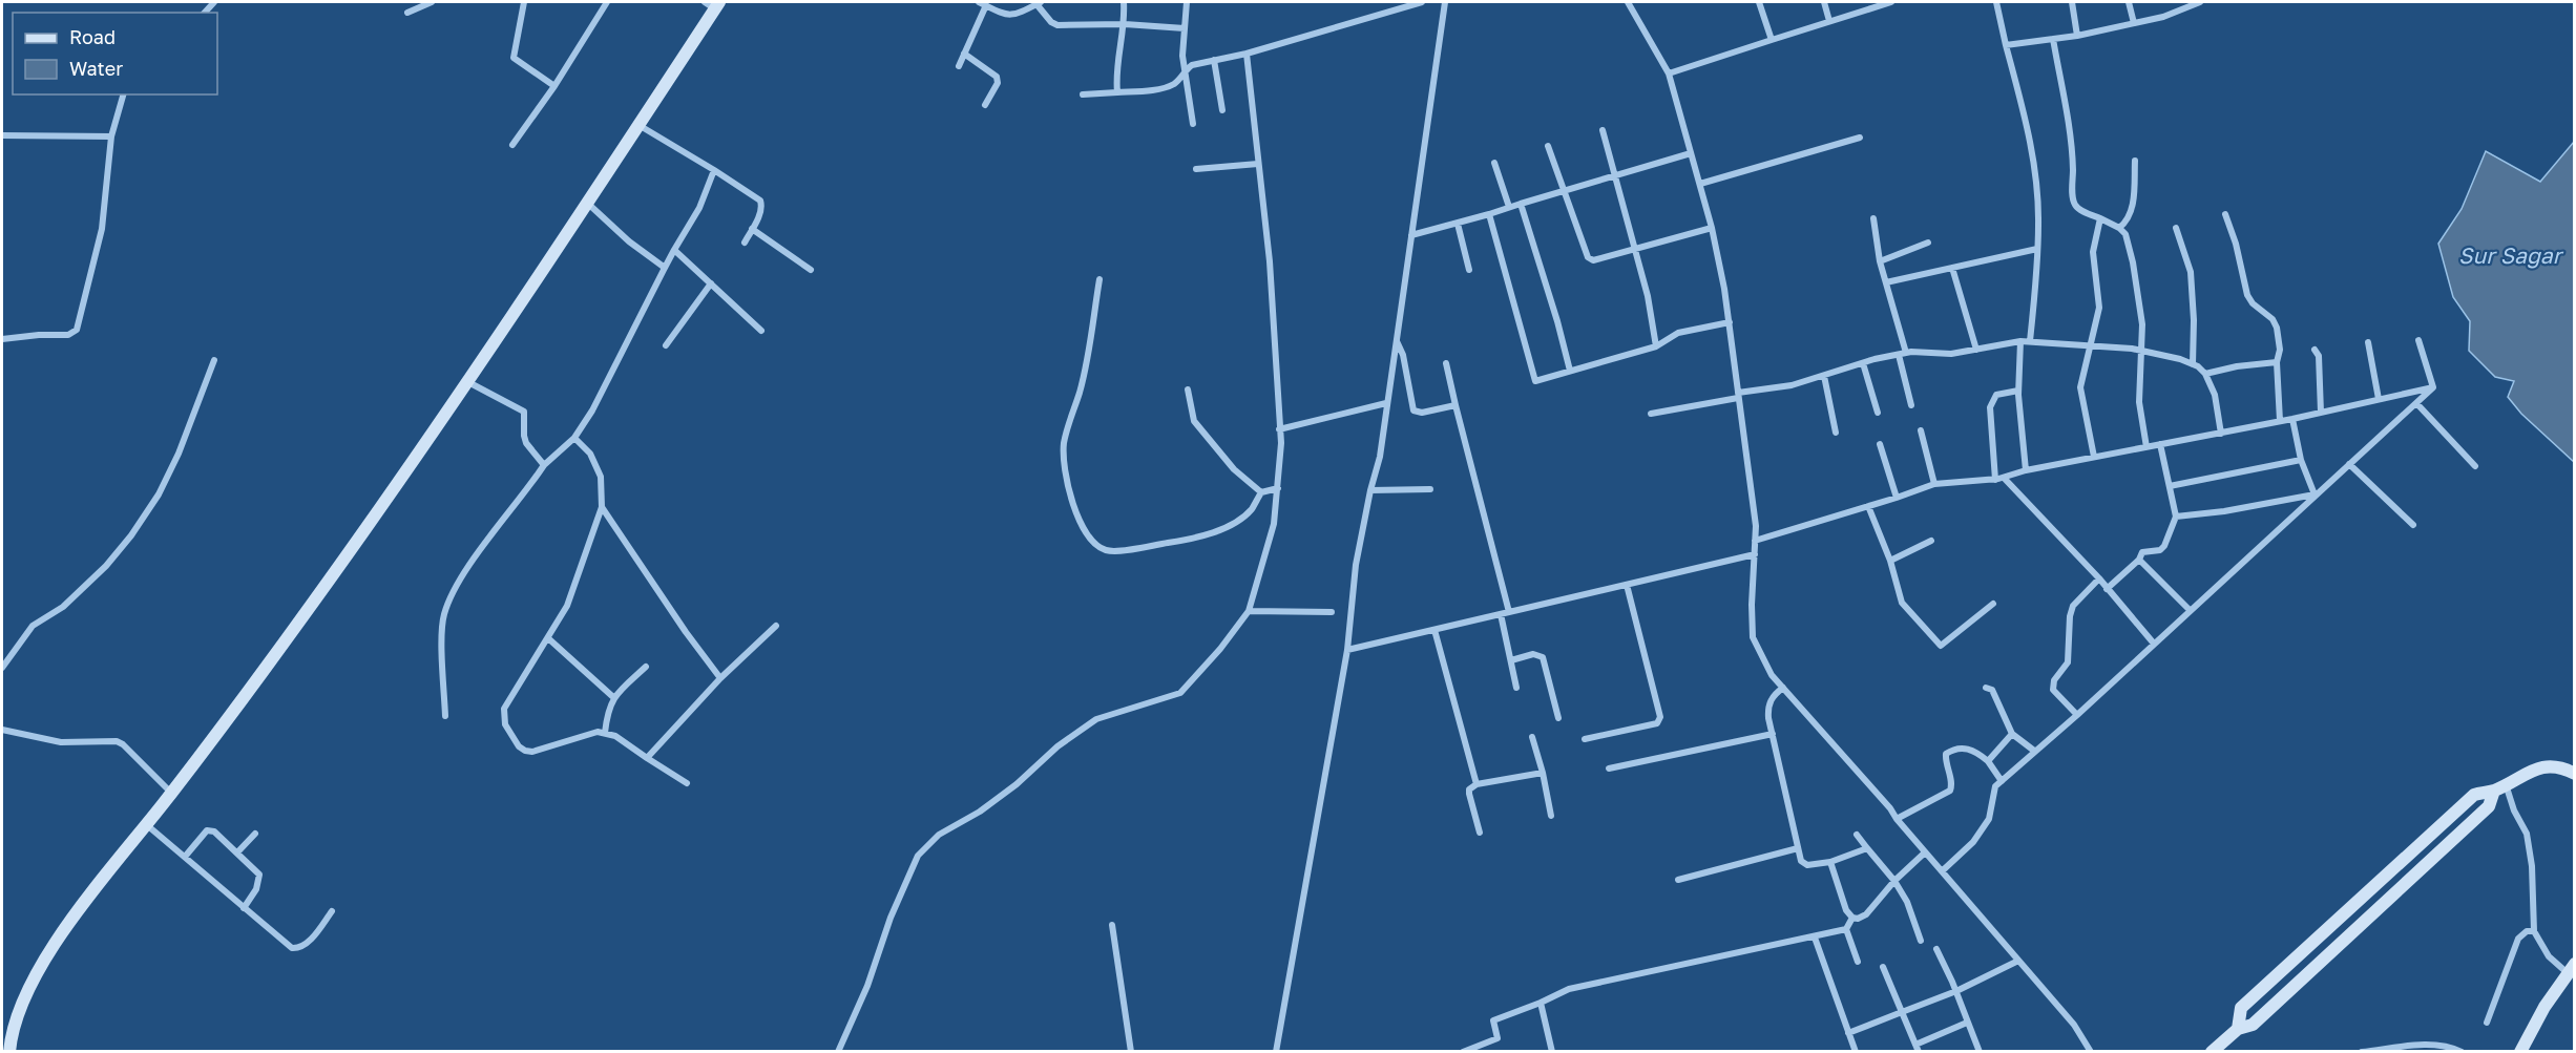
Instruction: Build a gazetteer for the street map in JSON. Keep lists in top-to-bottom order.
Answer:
{
  "water": ["Sur Sagar"],
  "legend": ["Road", "Water"]
}
